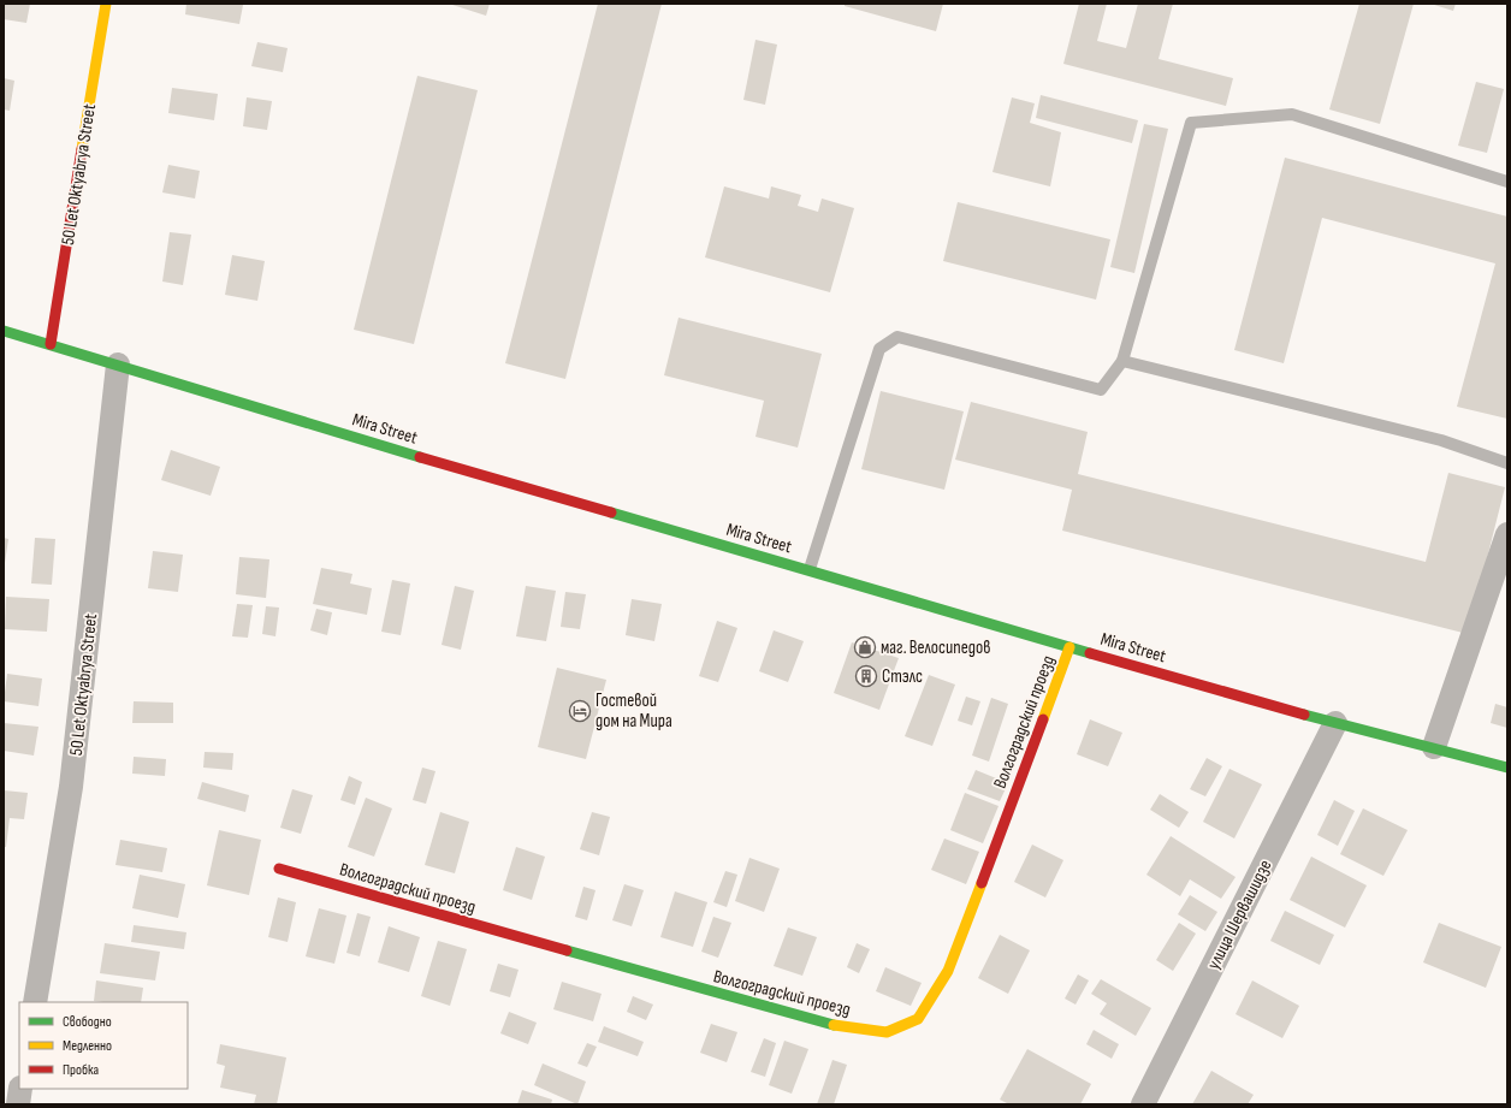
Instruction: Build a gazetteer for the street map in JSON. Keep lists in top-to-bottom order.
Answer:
{
  "streets": {
    "street": [
      "50 Let Oktyabrya Street",
      "Mira Street",
      "Волгоградский проезд",
      "улица Шервашидзе"
    ]
  },
  "crossings": [
    ["50 Let Oktyabrya Street", "Mira Street"],
    ["Mira Street", "Волгоградский проезд"],
    ["Mira Street", "улица Шервашидзе"]
  ],
  "places": {
    "shop": ["маг. Велосипедов"],
    "building": ["Стэлс"],
    "hotel": ["Гостевой дом на Мира"]
  },
  "legend": ["Свободно", "Медленно", "Пробка"]
}
